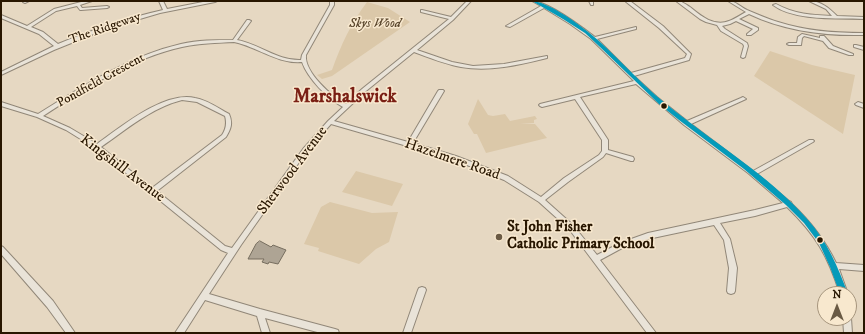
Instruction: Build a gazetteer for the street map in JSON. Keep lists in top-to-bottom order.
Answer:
{
  "streets": {
    "street": [
      "The Ridgeway",
      "Pondfield Crescent",
      "Hazelmere Road",
      "Kingshill Avenue",
      "Sherwood Avenue"
    ]
  },
  "crossings": [
    ["Pondfield Crescent", "Kingshill Avenue"],
    ["Hazelmere Road", "Sherwood Avenue"],
    ["Kingshill Avenue", "Sherwood Avenue"]
  ],
  "districts": ["Marshalswick"],
  "parks": ["Skys Wood"],
  "places": ["St John Fisher Catholic Primary School"],
  "north": "top"
}
